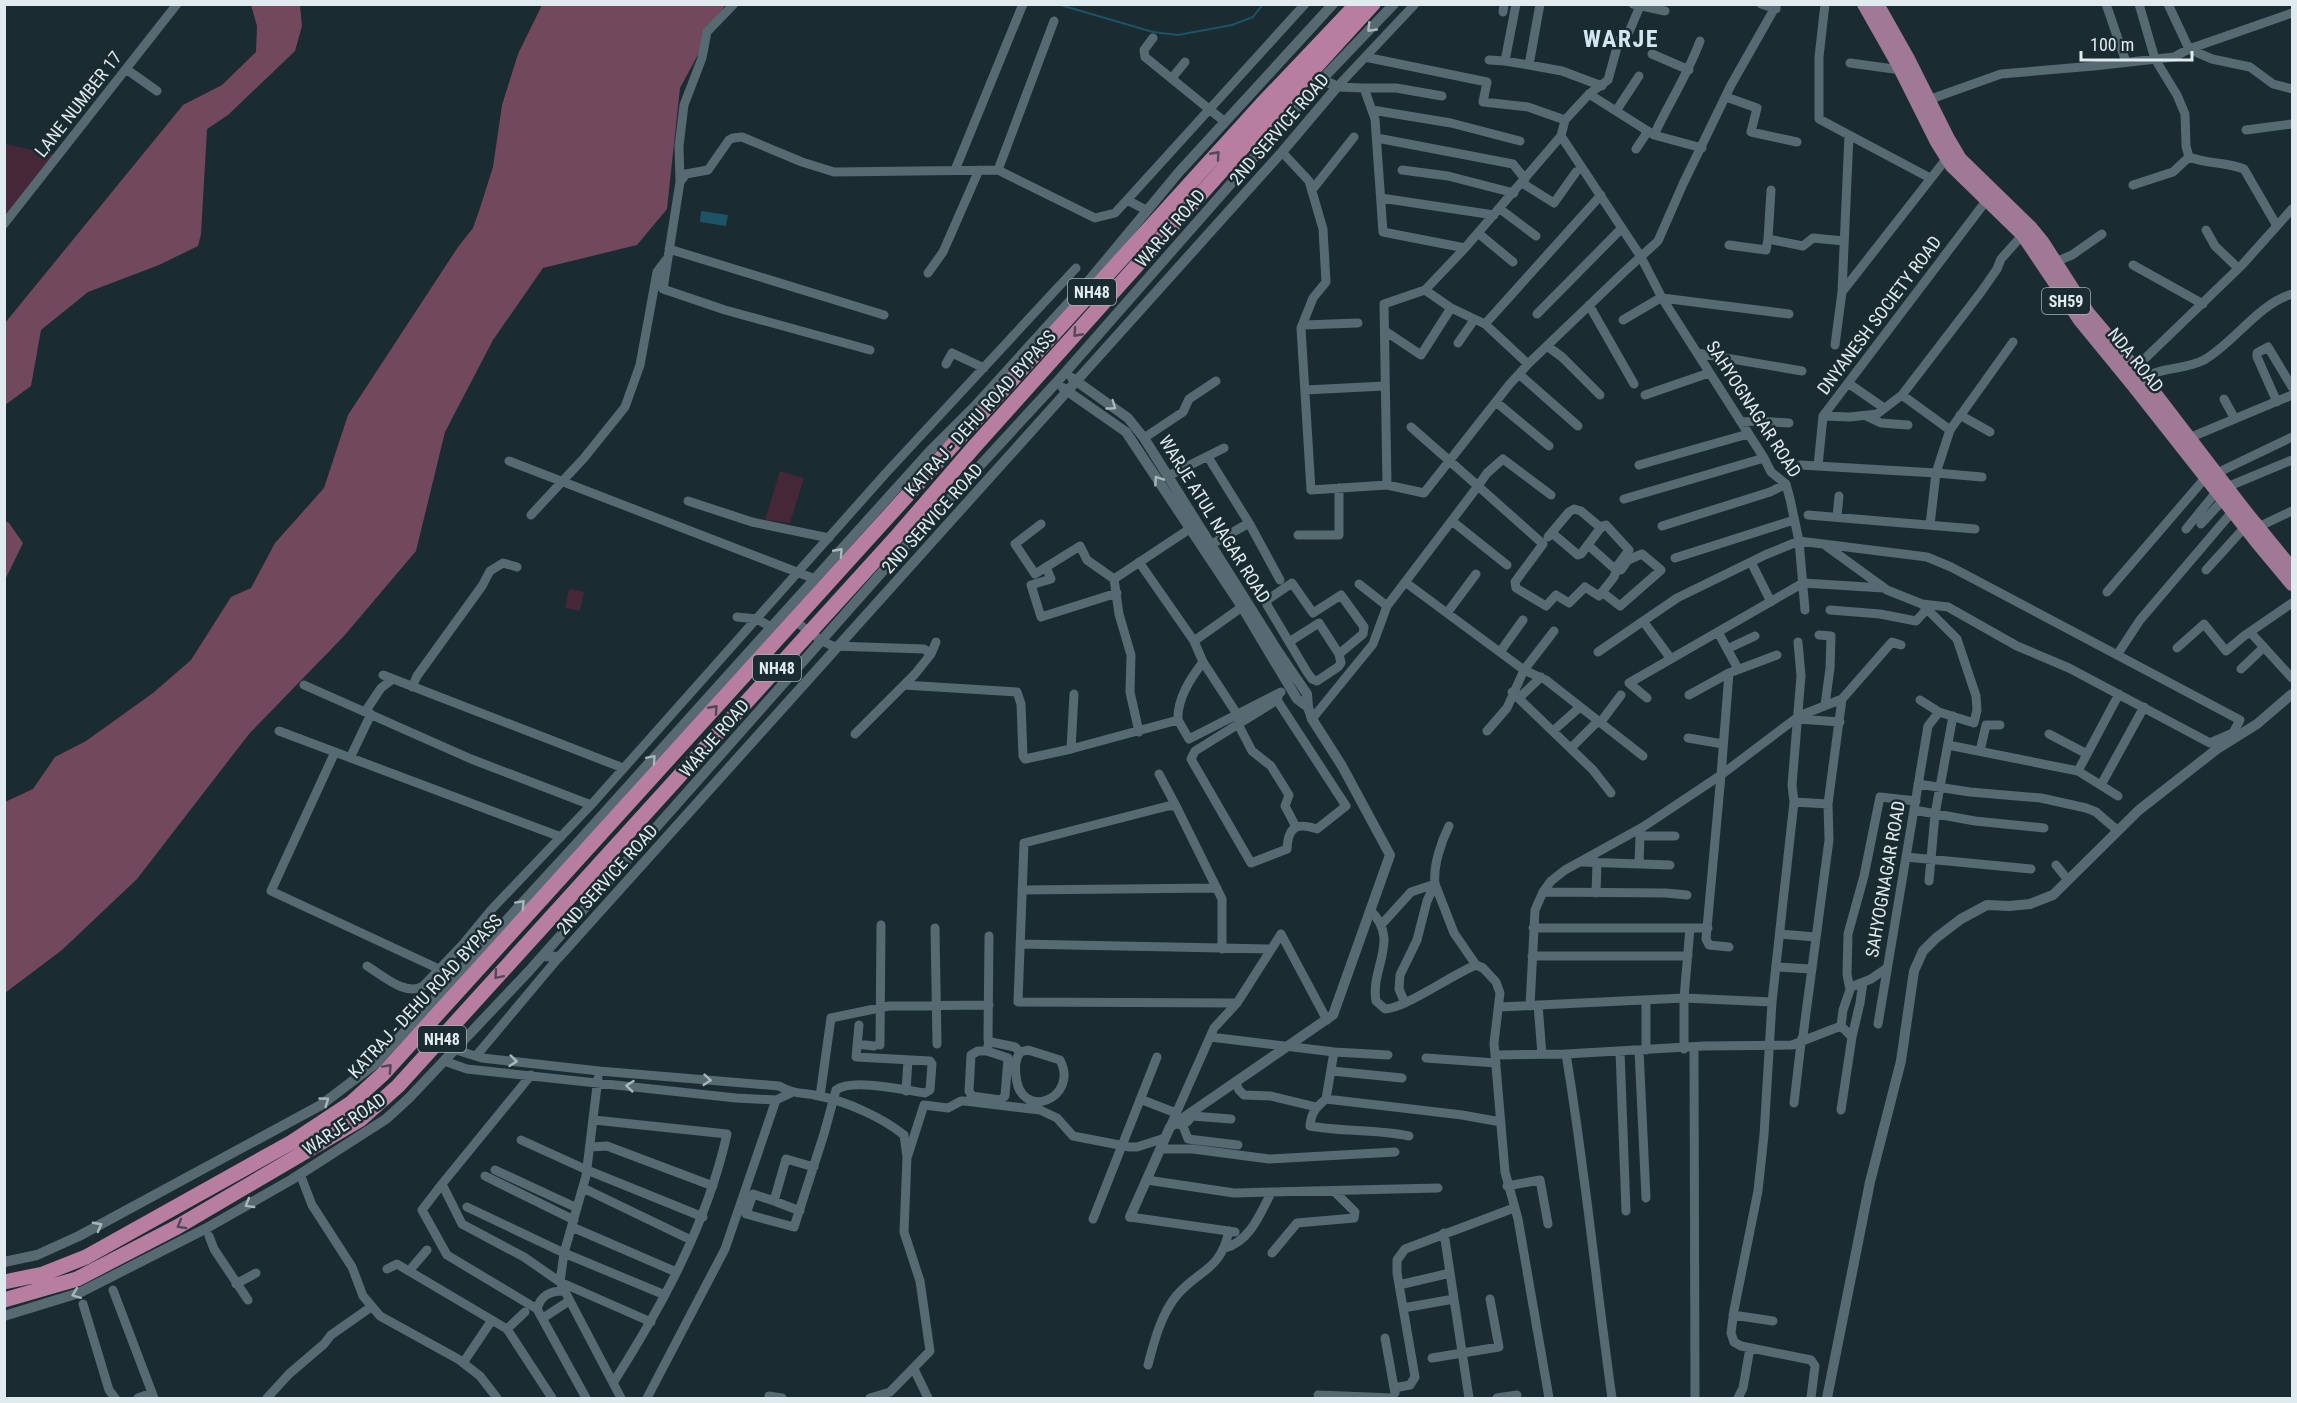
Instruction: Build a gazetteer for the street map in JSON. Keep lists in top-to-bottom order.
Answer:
{
  "streets": {
    "highway": ["NH48", "KATRAJ - DEHU ROAD BYPASS"],
    "main road": ["SH59", "NDA ROAD"],
    "street": [
      "LANE NUMBER 17",
      "2ND SERVICE ROAD",
      "WARJE ROAD",
      "DNYANESH SOCIETY ROAD",
      "SAHYOGNAGAR ROAD",
      "WARJE ATUL NAGAR ROAD"
    ]
  },
  "crossings": [
    ["2ND SERVICE ROAD", "WARJE ROAD"],
    ["2ND SERVICE ROAD", "WARJE ATUL NAGAR ROAD"],
    ["WARJE ROAD", "WARJE ATUL NAGAR ROAD"],
    ["NH48", "KATRAJ - DEHU ROAD BYPASS"],
    ["DNYANESH SOCIETY ROAD", "NDA ROAD"]
  ],
  "districts": ["WARJE"],
  "scale_bar": "100 m"
}
